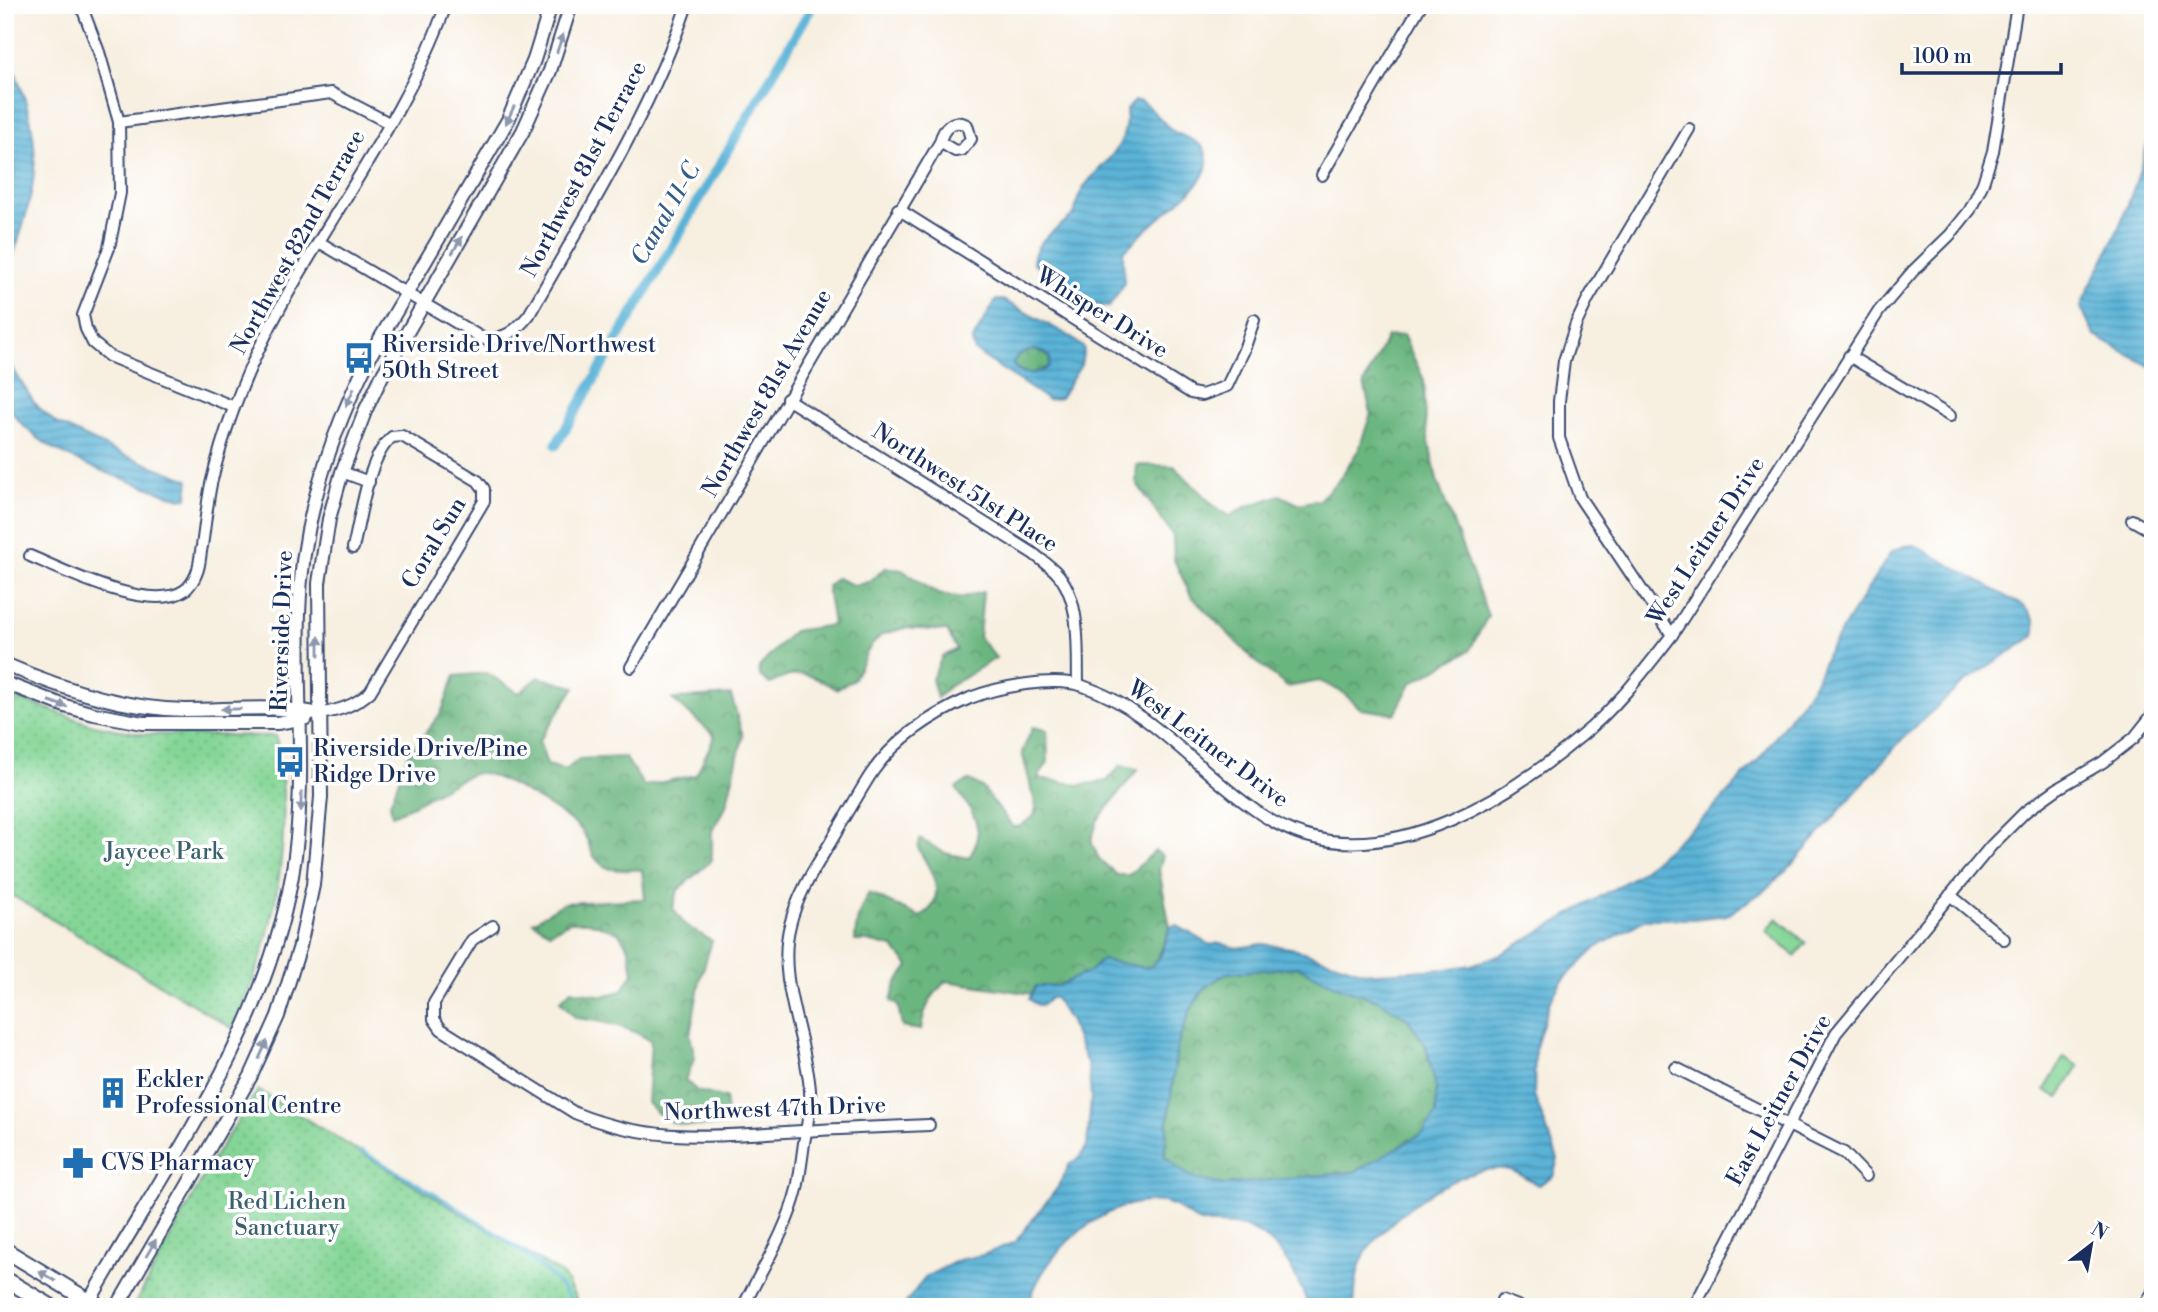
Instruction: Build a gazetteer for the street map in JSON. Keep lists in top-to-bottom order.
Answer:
{
  "streets": {
    "street": [
      "Northwest 81st Terrace",
      "Northwest 82nd Terrace",
      "Whisper Drive",
      "Northwest 81st Avenue",
      "Northwest 51st Place",
      "West Leitner Drive",
      "Coral Sun",
      "Riverside Drive",
      "East Leitner Drive",
      "Northwest 47th Drive"
    ]
  },
  "crossings": [
    ["Northwest 81st Terrace", "Riverside Drive"],
    ["Whisper Drive", "Northwest 81st Avenue"],
    ["Northwest 81st Avenue", "Northwest 51st Place"],
    ["Northwest 51st Place", "West Leitner Drive"],
    ["West Leitner Drive", "Northwest 47th Drive"],
    ["Coral Sun", "Riverside Drive"]
  ],
  "water": ["Canal 11-C"],
  "parks": ["Jaycee Park", "Red Lichen Sanctuary"],
  "places": {
    "bus stop": ["Riverside Drive/Northwest 50th Street", "Riverside Drive/Pine Ridge Drive"],
    "building": ["Eckler Professional Centre"],
    "pharmacy": ["CVS Pharmacy"]
  },
  "scale_bar": "100 m",
  "north": "top right"
}
